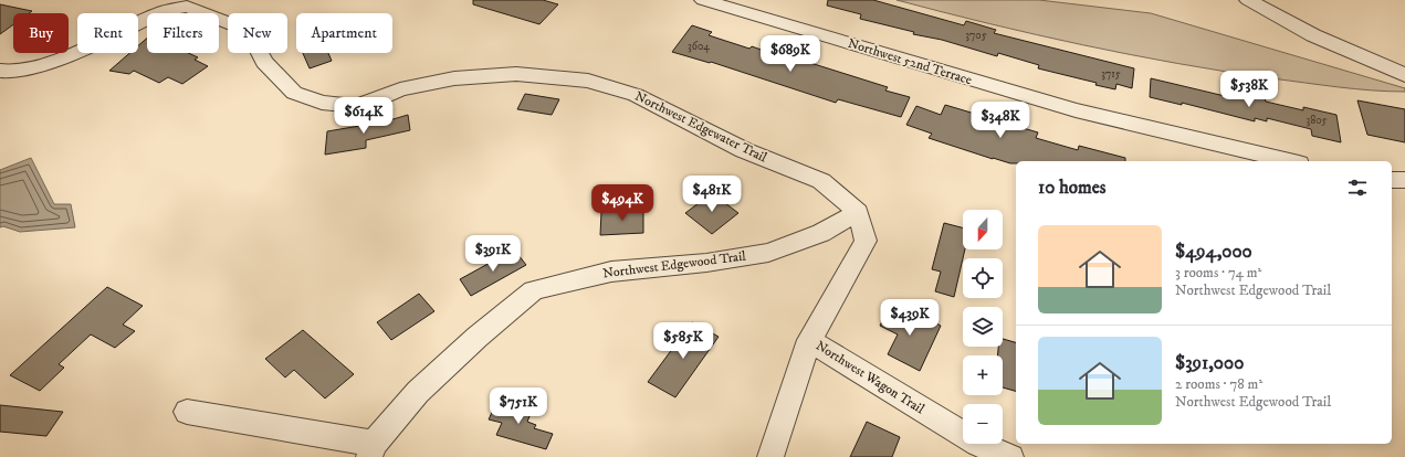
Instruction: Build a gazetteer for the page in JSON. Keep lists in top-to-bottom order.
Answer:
{
  "streets": {
    "street": [
      "Northwest 52nd Terrace",
      "Northwest Edgewater Trail",
      "Northwest Edgewood Trail",
      "Northwest Wagon Trail"
    ]
  },
  "crossings": [
    ["Northwest Edgewater Trail", "Northwest Edgewood Trail"],
    ["Northwest Edgewater Trail", "Northwest Wagon Trail"],
    ["Northwest Edgewood Trail", "Northwest Wagon Trail"]
  ],
  "house_numbers": [
    "3705",
    "3604",
    "3715",
    "3805"
  ],
  "north": "bottom",
  "page": {
    "chip": [
      "Buy",
      "Rent",
      "Filters",
      "New",
      "Apartment"
    ],
    "price": [
      "$689K",
      "$538K",
      "$614K",
      "$348K",
      "$481K",
      "$494K",
      "$391K",
      "$439K",
      "$585K",
      "$751K"
    ],
    "heading": "10 homes",
    "map_buttons": ["+", "−"],
    "list": [
      {
        "name": "$494,000",
        "note": "3 rooms · 74 m² · Northwest Edgewood Trail"
      },
      {
        "name": "$391,000",
        "note": "2 rooms · 78 m² · Northwest Edgewood Trail"
      }
    ]
  }
}
